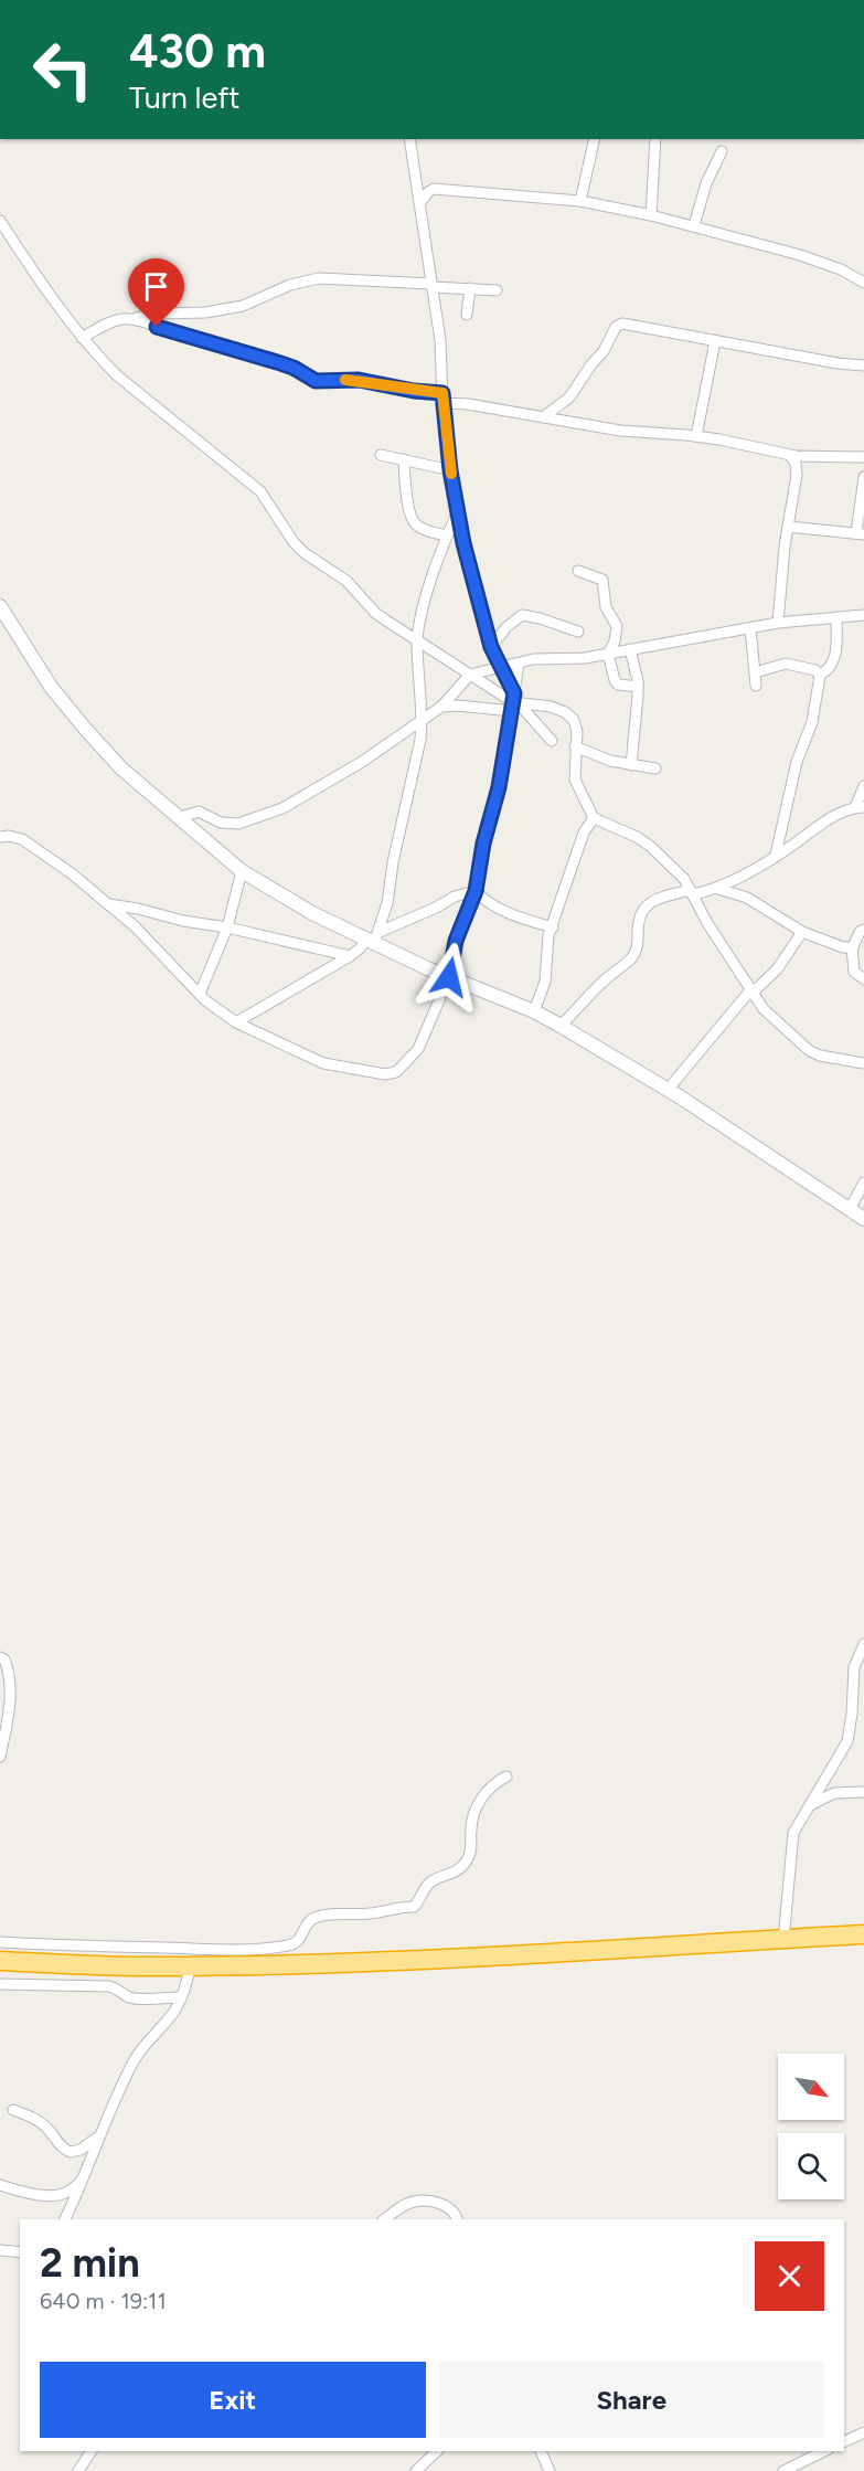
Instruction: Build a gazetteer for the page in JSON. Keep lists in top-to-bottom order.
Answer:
{
  "north": "bottom right",
  "page": {
    "turn": ["430 m", "Turn left"],
    "heading": ["2 min", "640 m · 19:11"],
    "buttons": ["Exit", "Share"]
  }
}
